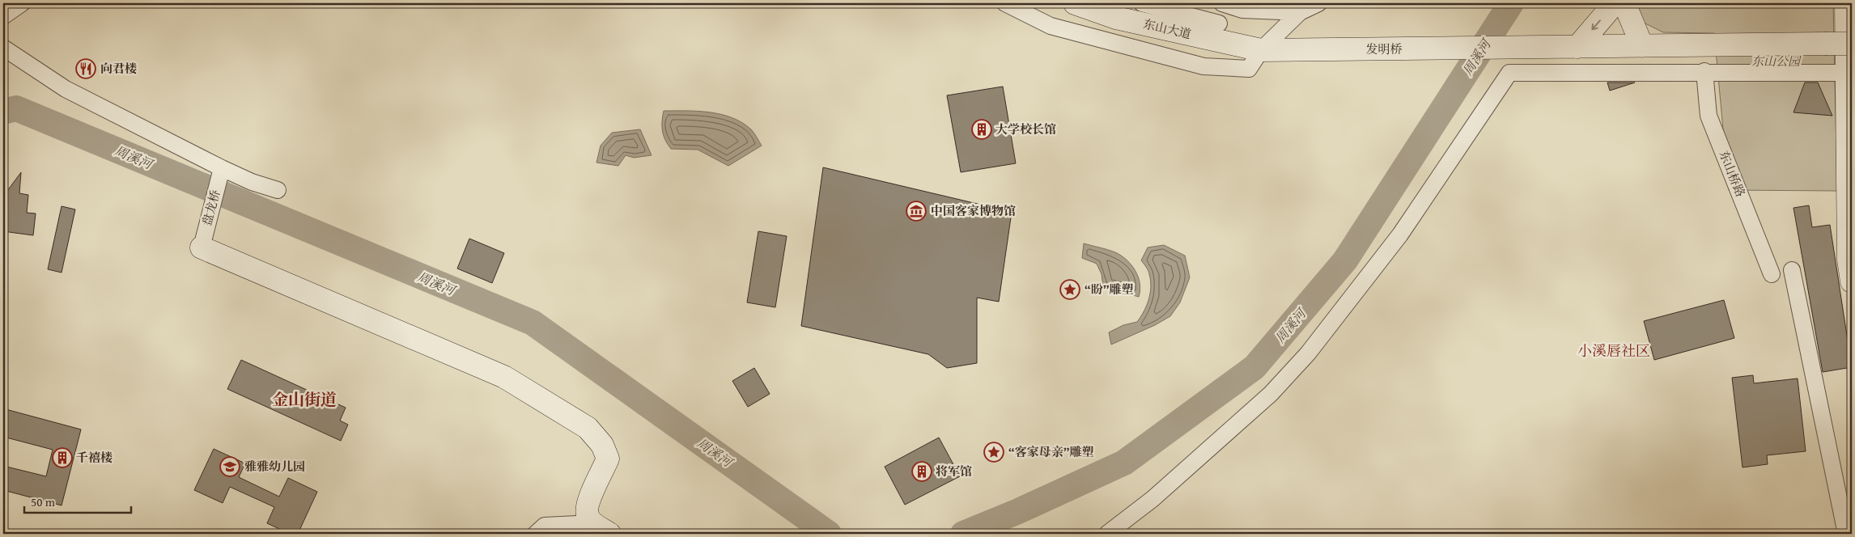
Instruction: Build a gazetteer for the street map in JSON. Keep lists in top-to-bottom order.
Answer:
{
  "streets": {
    "main road": ["东山大道", "发明桥"],
    "street": ["东山桥路", "盘龙桥"]
  },
  "crossings": [
    ["东山大道", "发明桥"]
  ],
  "districts": ["小溪唇社区", "金山街道"],
  "water": ["周溪河"],
  "parks": ["东山公园"],
  "places": {
    "restaurant": ["向君楼"],
    "building": ["大学校长馆", "千禧楼", "将军馆"],
    "museum": ["中国客家博物馆"],
    "place": ["“盼”雕塑", "“客家母亲”雕塑"],
    "school or university": ["雅雅幼儿园"]
  },
  "scale_bar": "50 m"
}
